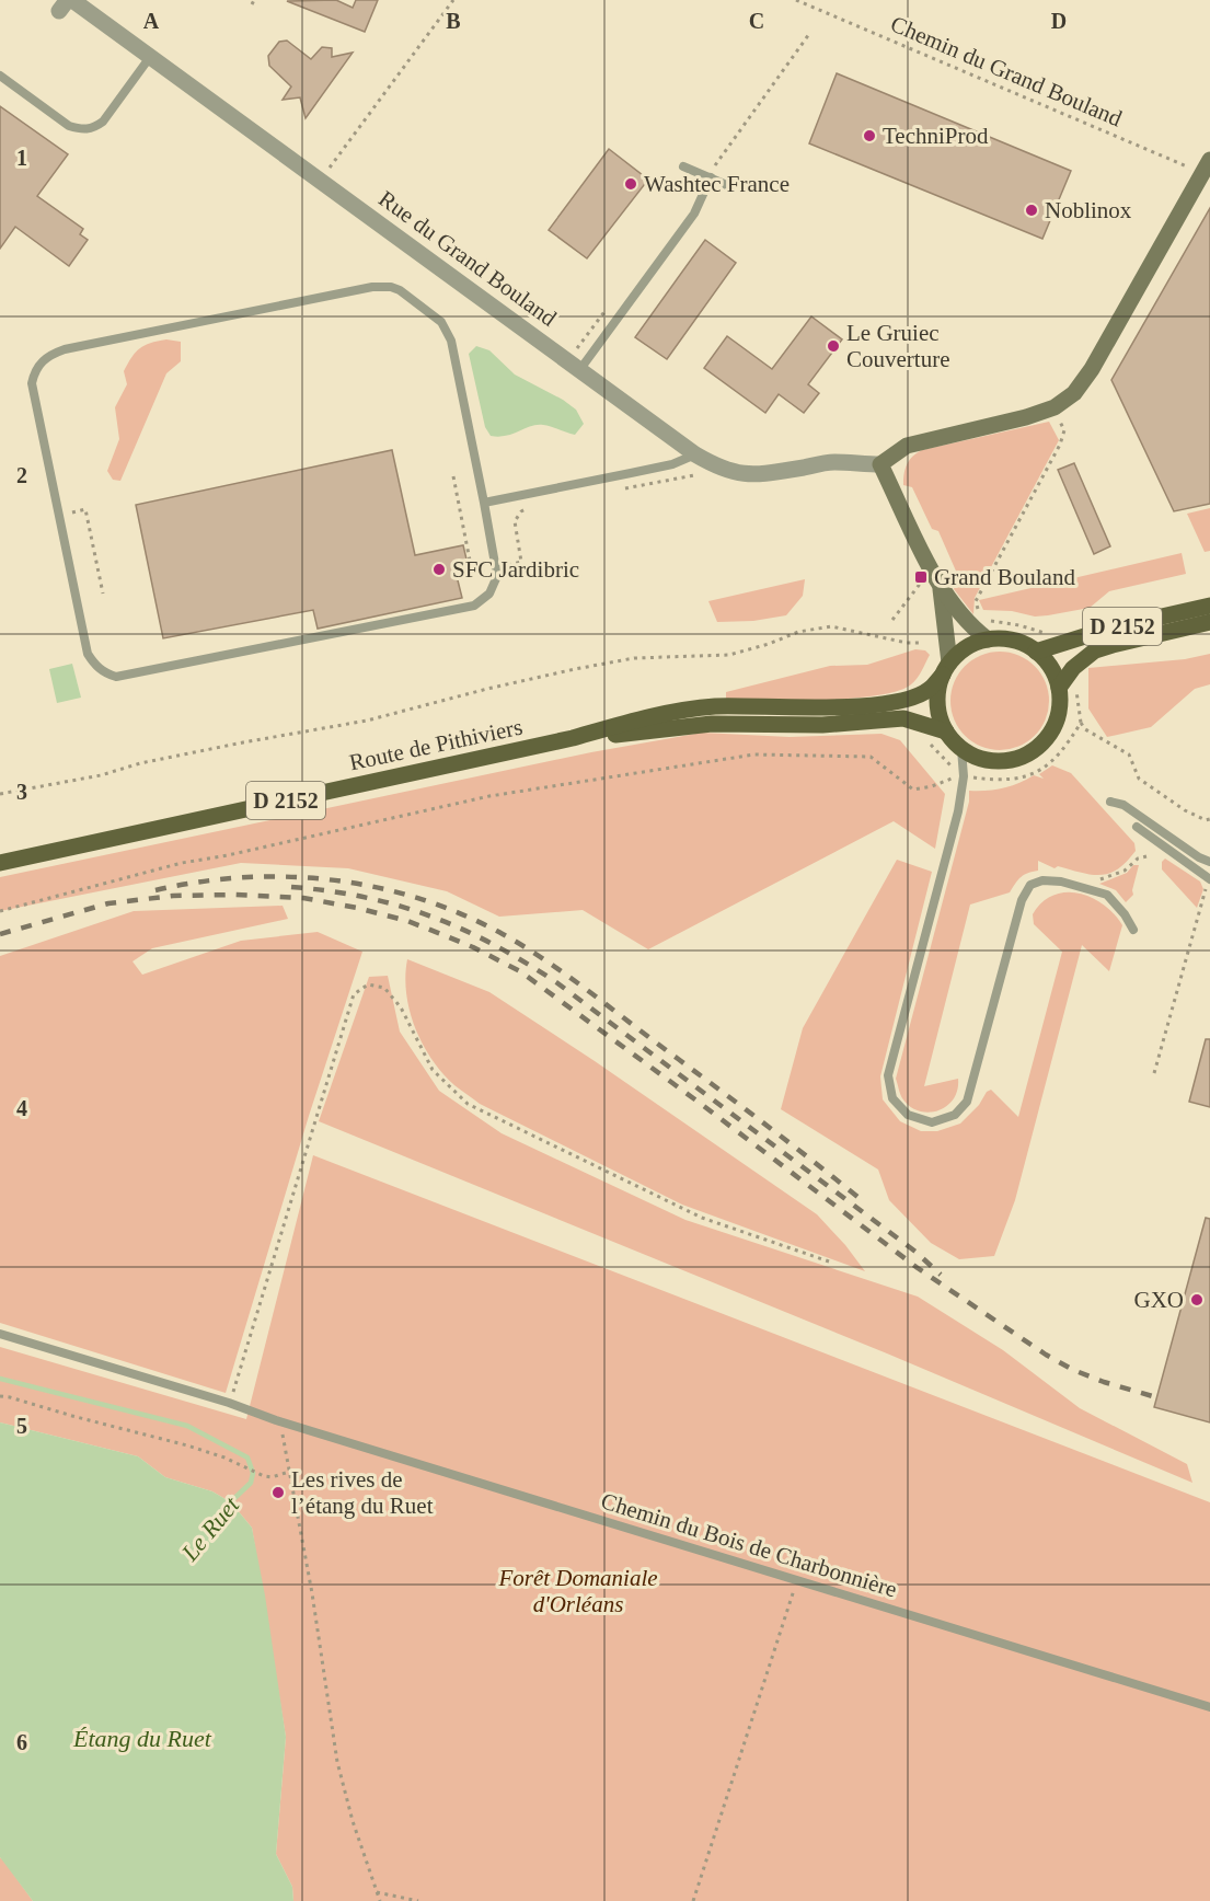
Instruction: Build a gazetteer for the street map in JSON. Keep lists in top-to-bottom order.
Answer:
{
  "streets": {
    "main road": ["D 2152", "Route de Pithiviers"],
    "street": ["Rue du Grand Bouland"],
    "lane": ["Chemin du Bois de Charbonnière"],
    "path": ["Chemin du Grand Bouland"]
  },
  "crossings": [
    ["D 2152", "Route de Pithiviers"]
  ],
  "water": ["Le Ruet", "Étang du Ruet"],
  "parks": ["Forêt Domaniale d'Orléans"],
  "places": {
    "other": [
      "TechniProd",
      "Washtec France",
      "Noblinox",
      "Le Gruiec Couverture",
      "SFC Jardibric",
      "GXO",
      "Les rives de l’étang du Ruet"
    ],
    "transit": ["Grand Bouland"]
  },
  "grid": {
    "columns": [
      "A",
      "B",
      "C",
      "D"
    ],
    "rows": [
      "1",
      "2",
      "3",
      "4",
      "5",
      "6"
    ]
  }
}
